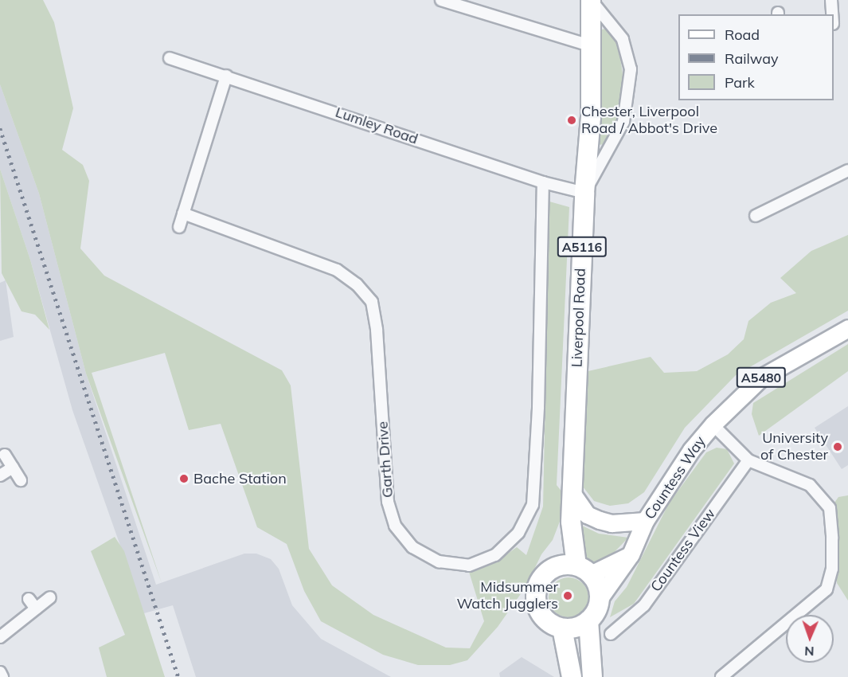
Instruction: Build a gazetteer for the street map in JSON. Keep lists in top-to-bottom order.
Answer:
{
  "streets": {
    "highway": ["A5116", "Liverpool Road"],
    "main road": ["A5480", "Countess Way"],
    "street": ["Lumley Road", "Garth Drive", "Countess View"]
  },
  "crossings": [
    ["Lumley Road", "Liverpool Road"],
    ["Lumley Road", "Garth Drive"],
    ["A5116", "Liverpool Road"],
    ["A5116", "Countess Way"],
    ["Liverpool Road", "Countess Way"]
  ],
  "places": [
    "Chester, Liverpool Road / Abbot's Drive",
    "University of Chester",
    "Bache Station",
    "Midsummer Watch Jugglers"
  ],
  "legend": ["Road", "Railway", "Park"],
  "north": "bottom"
}
